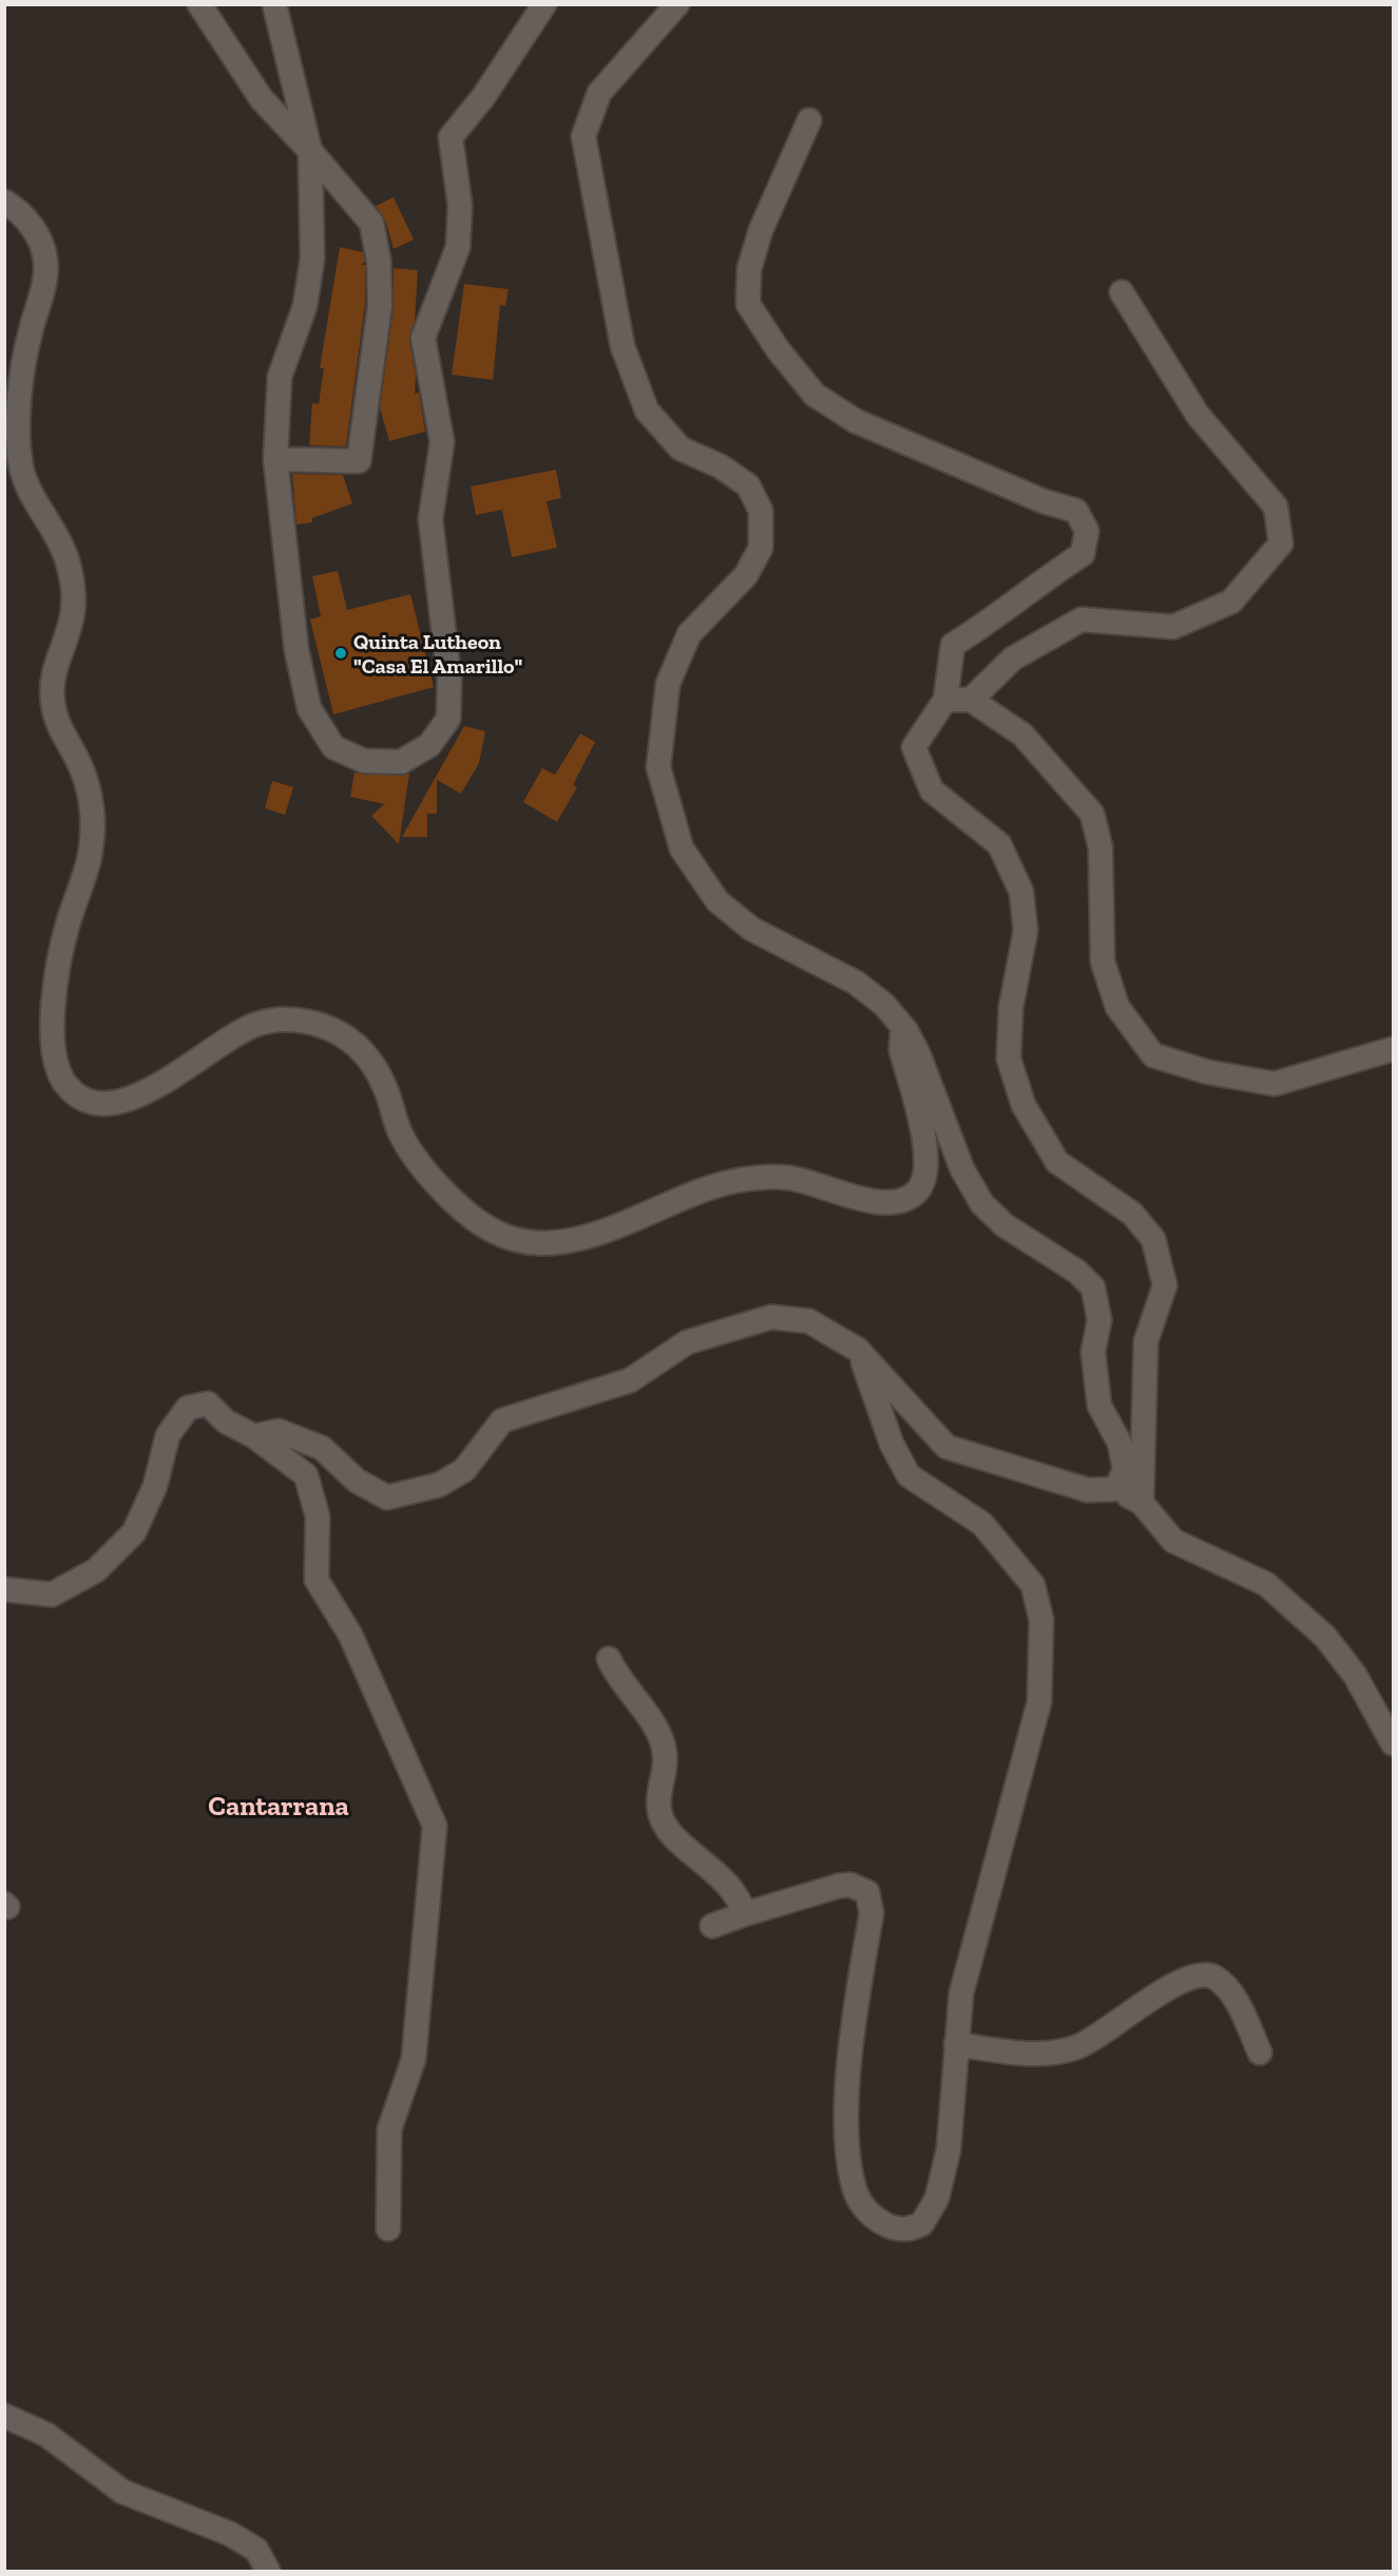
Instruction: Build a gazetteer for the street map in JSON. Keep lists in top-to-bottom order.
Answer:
{
  "districts": ["Cantarrana"],
  "places": ["Quinta Lutheon \"Casa El Amarillo\""]
}
